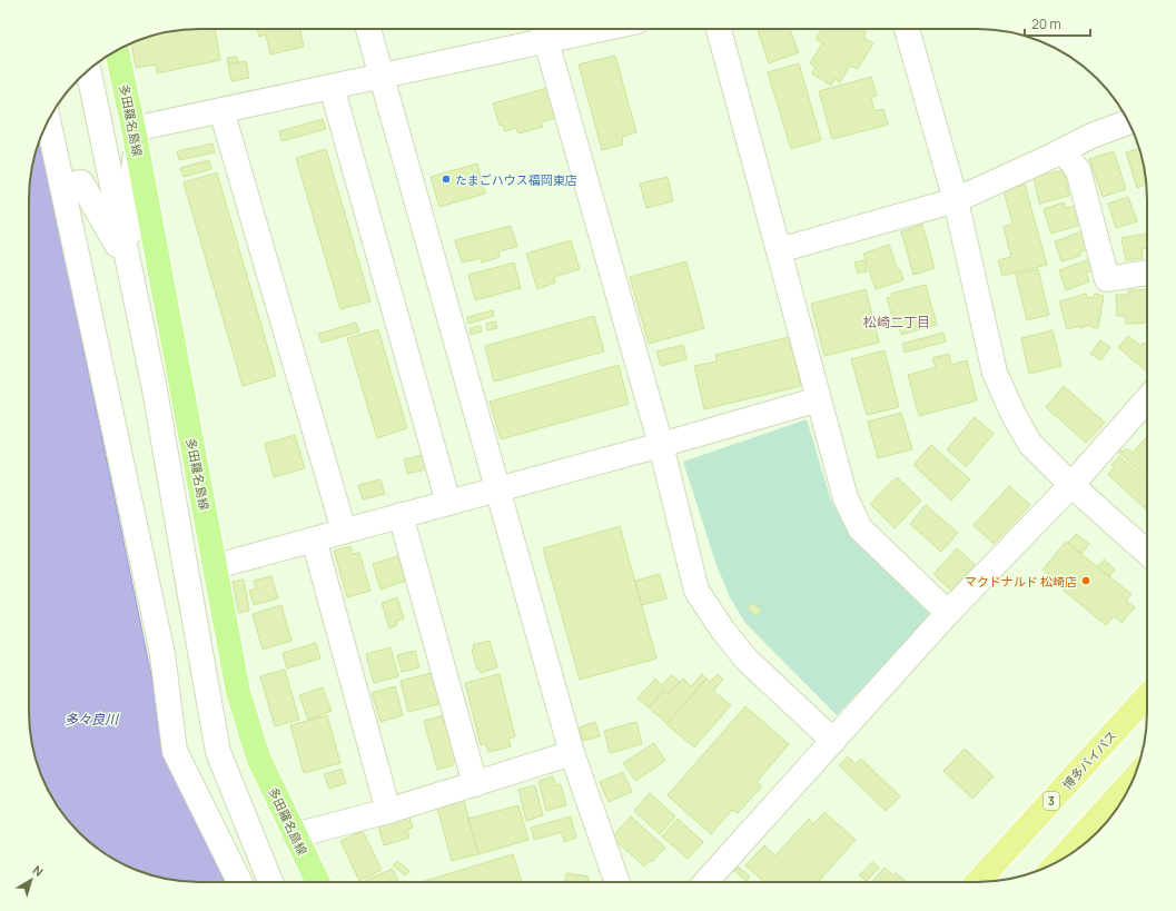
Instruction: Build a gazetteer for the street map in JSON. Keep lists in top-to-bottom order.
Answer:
{
  "streets": {
    "highway": ["博多バイパス", "3"],
    "main road": ["多田羅名島線"]
  },
  "districts": ["松崎二丁目"],
  "water": ["多々良川"],
  "places": ["たまごハウス福岡東店", "マクドナルド 松崎店"],
  "scale_bar": "20 m",
  "north": "top right"
}
